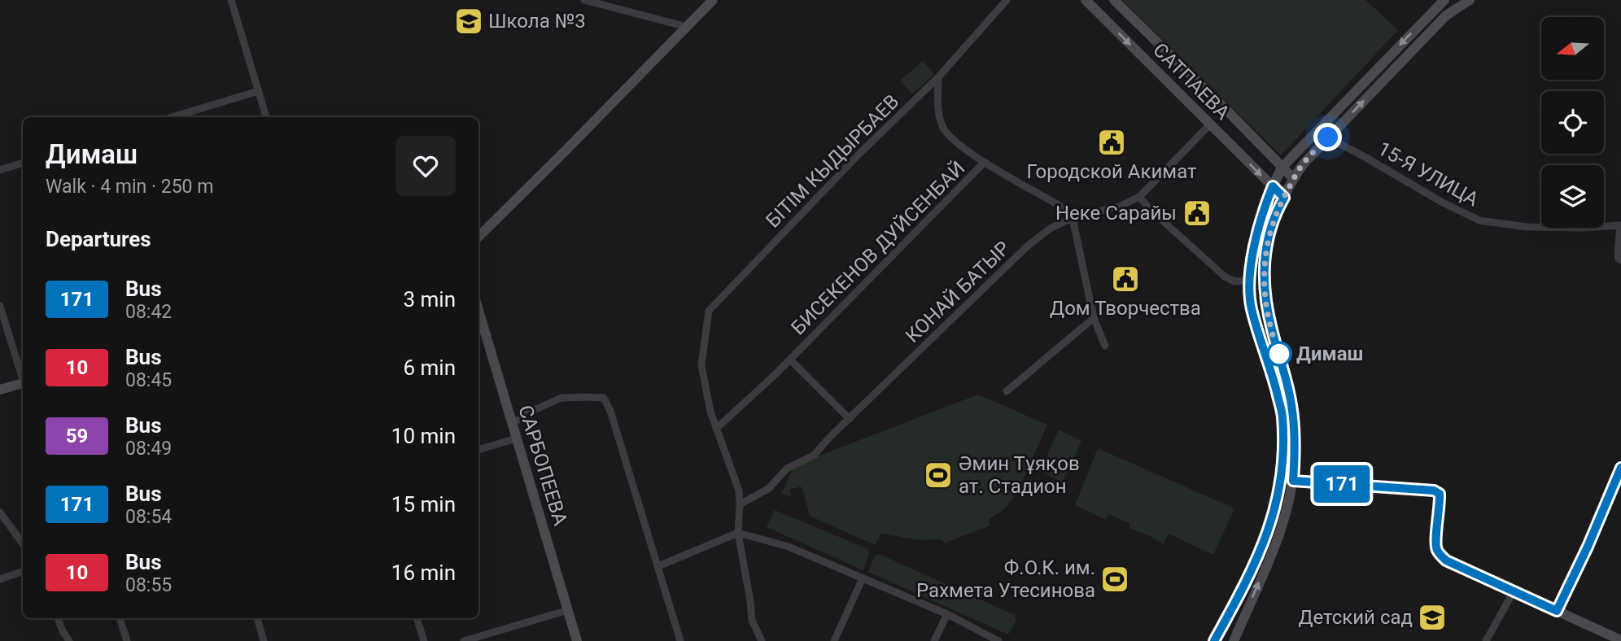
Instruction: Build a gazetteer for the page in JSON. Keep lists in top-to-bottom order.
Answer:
{
  "streets": {
    "street": [
      "САТПАЕВА",
      "БIТIМ КЫДЫРБАЕВ",
      "15-Я УЛИЦА",
      "БИСЕКЕНОВ ДУЙСЕНБАЙ",
      "КОНАЙ БАТЫР",
      "САРБОПЕЕВА"
    ]
  },
  "crossings": [
    ["САТПАЕВА", "КОНАЙ БАТЫР"],
    ["БIТIМ КЫДЫРБАЕВ", "БИСЕКЕНОВ ДУЙСЕНБАЙ"],
    ["БIТIМ КЫДЫРБАЕВ", "КОНАЙ БАТЫР"],
    ["БИСЕКЕНОВ ДУЙСЕНБАЙ", "КОНАЙ БАТЫР"]
  ],
  "places": {
    "school or university": ["Школа №3", "Детский сад"],
    "public building": ["Городской Акимат", "Неке Сарайы", "Дом Творчества"],
    "other": ["Димаш"],
    "sports": ["Әмин Тұяқов ат. Стадион", "Ф.О.К. им. Рахмета Утесинова"]
  },
  "lines": ["bus line 171"],
  "north": "left",
  "page": {
    "on_map": "171",
    "heading": [
      ["Димаш", "Walk · 4 min · 250 m"],
      "Departures"
    ],
    "list": [
      {
        "mark": "171",
        "name": "Bus",
        "note": "08:42",
        "value": "3 min"
      },
      {
        "mark": "10",
        "name": "Bus",
        "note": "08:45",
        "value": "6 min"
      },
      {
        "mark": "59",
        "name": "Bus",
        "note": "08:49",
        "value": "10 min"
      },
      {
        "mark": "171",
        "name": "Bus",
        "note": "08:54",
        "value": "15 min"
      },
      {
        "mark": "10",
        "name": "Bus",
        "note": "08:55",
        "value": "16 min"
      }
    ]
  }
}
